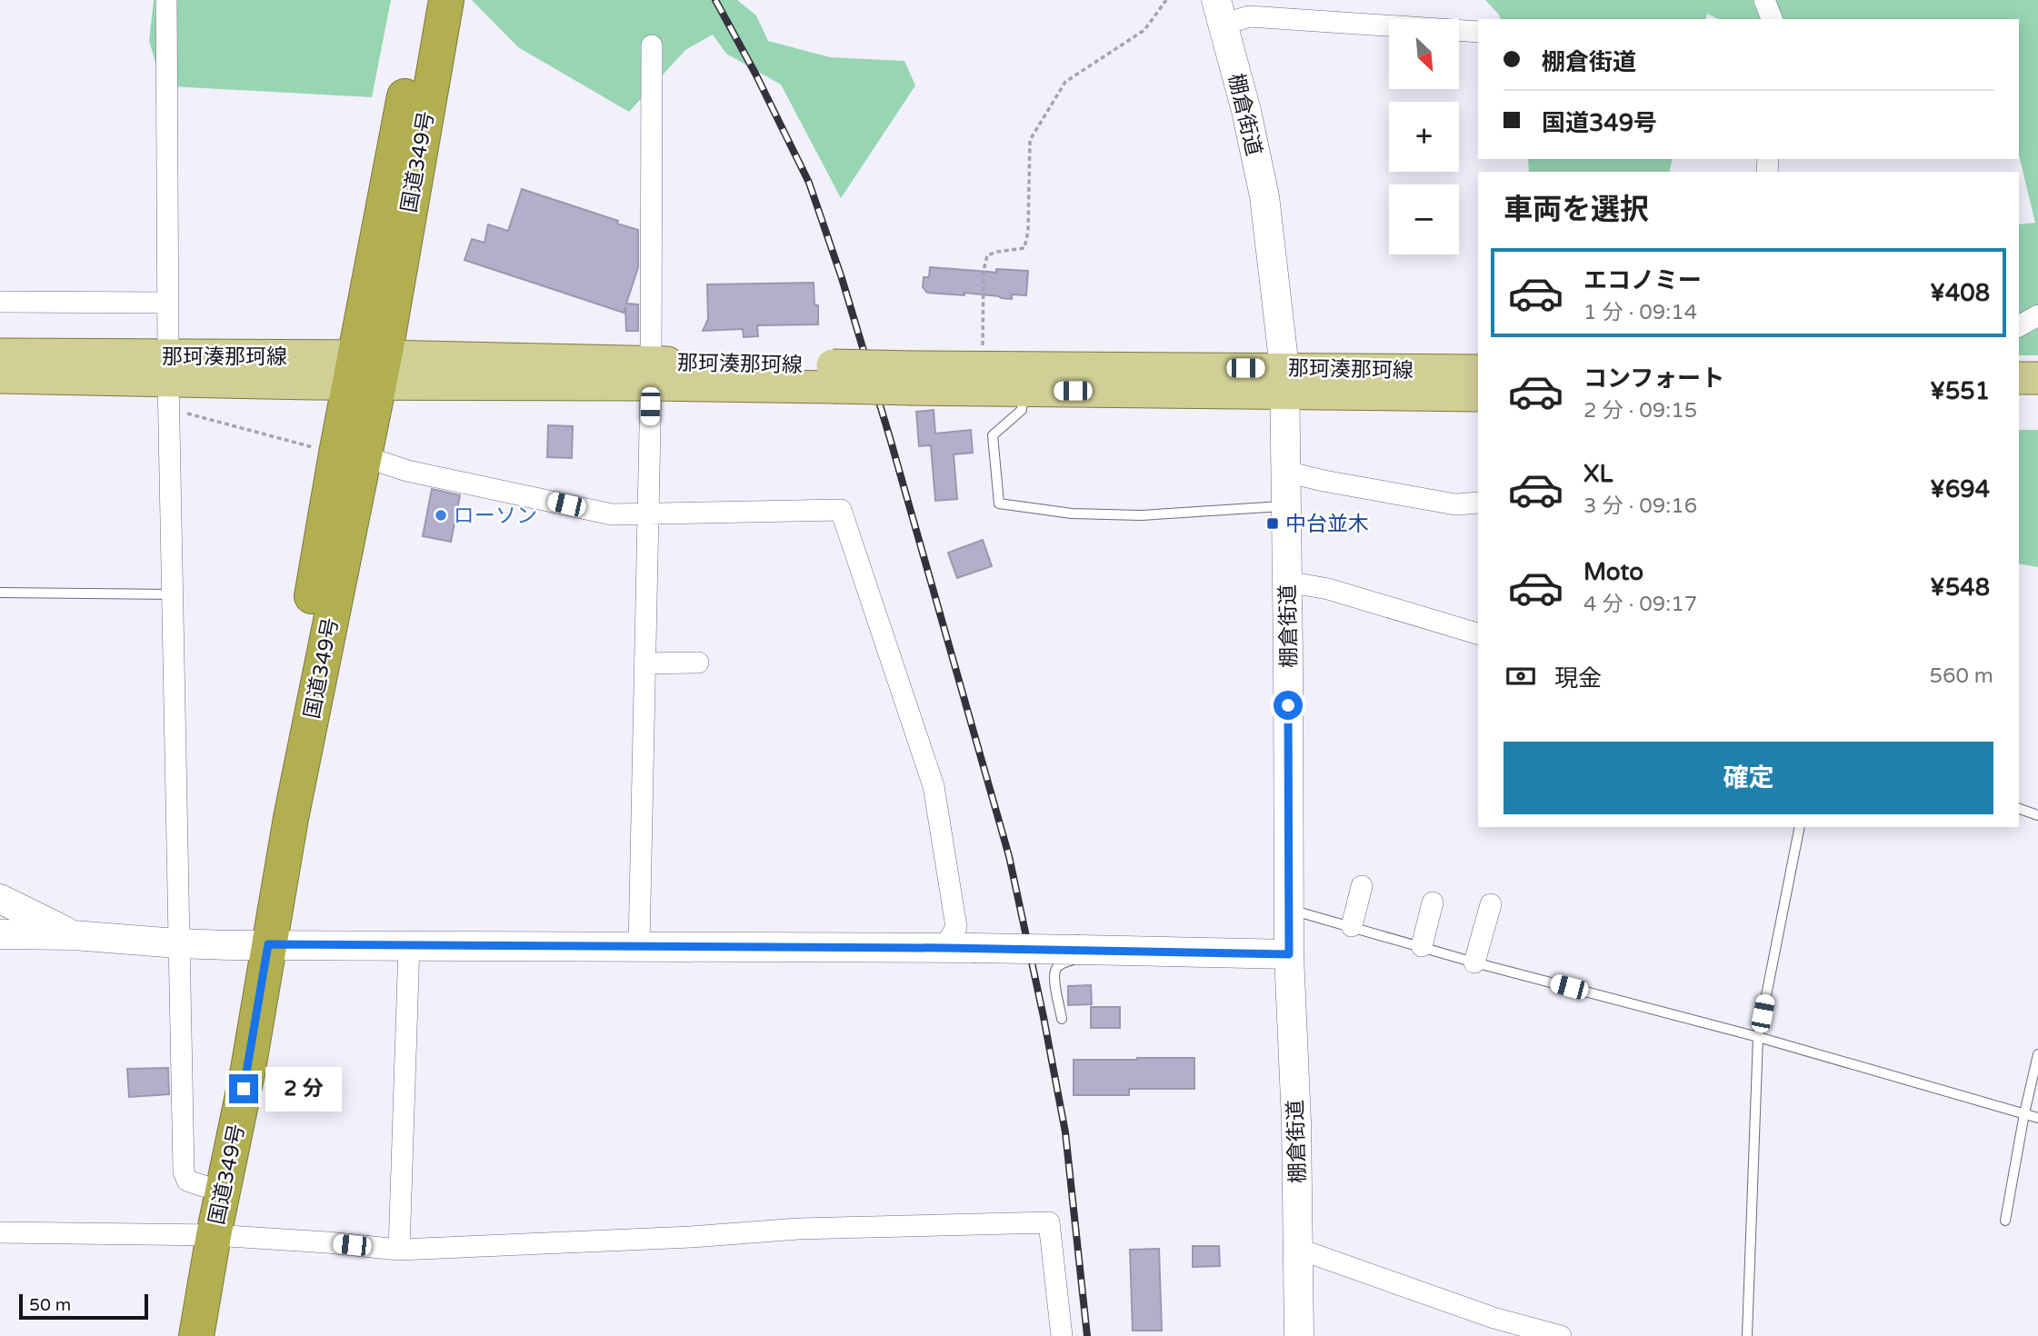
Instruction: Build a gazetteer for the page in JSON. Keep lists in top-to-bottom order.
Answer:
{
  "streets": {
    "highway": ["国道349号"],
    "main road": ["那珂湊那珂線"],
    "street": ["棚倉街道"]
  },
  "crossings": [
    ["棚倉街道", "那珂湊那珂線"],
    ["国道349号", "那珂湊那珂線"]
  ],
  "places": {
    "other": ["ローソン"],
    "transit": ["中台並木"]
  },
  "scale_bar": "50 m",
  "north": "bottom right",
  "page": {
    "map_buttons": ["+", "−"],
    "banner": ["棚倉街道", "国道349号"],
    "heading": "車両を選択",
    "list": [
      {
        "name": "エコノミー",
        "note": "1 分 · 09:14",
        "value": "¥408"
      },
      {
        "name": "コンフォート",
        "note": "2 分 · 09:15",
        "value": "¥551"
      },
      {
        "name": "XL",
        "note": "3 分 · 09:16",
        "value": "¥694"
      },
      {
        "name": "Moto",
        "note": "4 分 · 09:17",
        "value": "¥548"
      }
    ],
    "pay": ["現金", "560 m"],
    "buttons": "確定",
    "bubble": "2 分",
    "scale": "50 m"
  }
}
